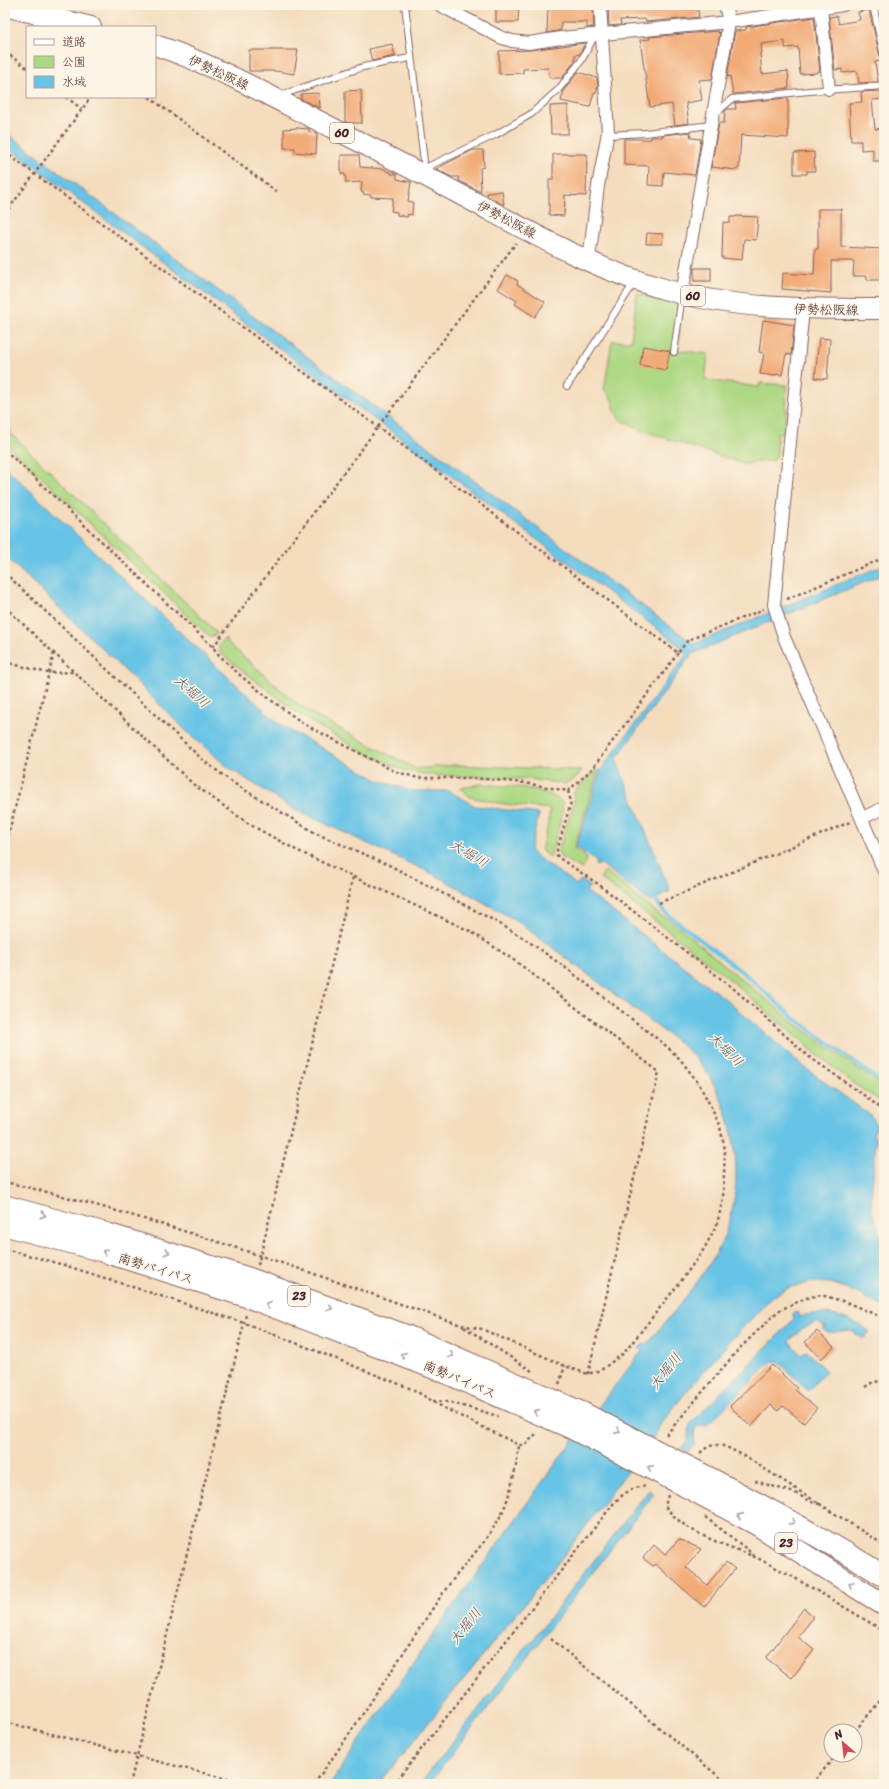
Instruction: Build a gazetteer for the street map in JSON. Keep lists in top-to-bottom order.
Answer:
{
  "streets": {
    "highway": ["南勢バイパス", "23"],
    "main road": ["伊勢松阪線", "60"]
  },
  "water": ["大堀川"],
  "legend": ["道路", "公園", "水域"],
  "north": "top left"
}
